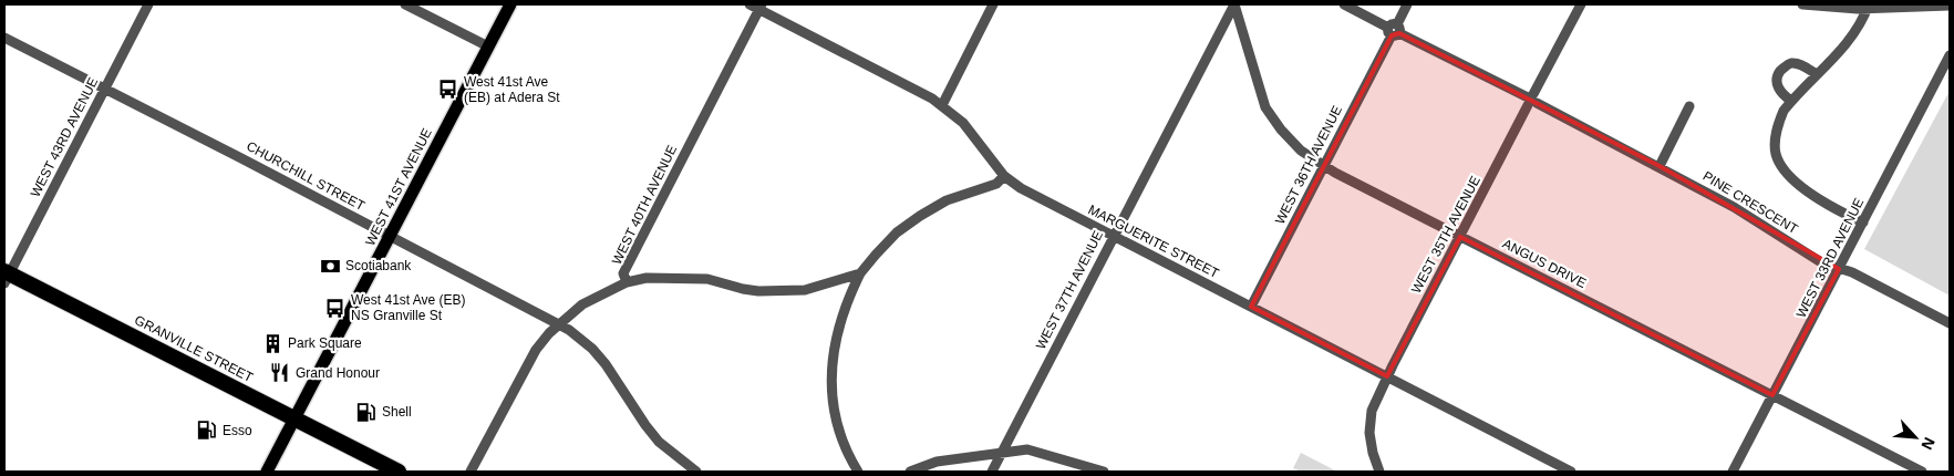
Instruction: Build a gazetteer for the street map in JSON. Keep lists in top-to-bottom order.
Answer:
{
  "streets": {
    "highway": ["GRANVILLE STREET"],
    "main road": ["WEST 41ST AVENUE"],
    "street": [
      "WEST 43RD AVENUE",
      "WEST 36TH AVENUE",
      "CHURCHILL STREET",
      "PINE CRESCENT",
      "WEST 40TH AVENUE",
      "WEST 35TH AVENUE",
      "MARGUERITE STREET",
      "WEST 33RD AVENUE",
      "ANGUS DRIVE",
      "WEST 37TH AVENUE"
    ]
  },
  "crossings": [
    ["WEST 43RD AVENUE", "CHURCHILL STREET"],
    ["WEST 43RD AVENUE", "GRANVILLE STREET"],
    ["WEST 36TH AVENUE", "PINE CRESCENT"],
    ["WEST 36TH AVENUE", "MARGUERITE STREET"],
    ["WEST 36TH AVENUE", "ANGUS DRIVE"],
    ["CHURCHILL STREET", "WEST 41ST AVENUE"],
    ["CHURCHILL STREET", "WEST 40TH AVENUE"],
    ["WEST 41ST AVENUE", "GRANVILLE STREET"],
    ["PINE CRESCENT", "WEST 35TH AVENUE"],
    ["PINE CRESCENT", "WEST 33RD AVENUE"],
    ["WEST 40TH AVENUE", "MARGUERITE STREET"],
    ["WEST 35TH AVENUE", "MARGUERITE STREET"],
    ["WEST 35TH AVENUE", "ANGUS DRIVE"],
    ["MARGUERITE STREET", "WEST 37TH AVENUE"],
    ["WEST 33RD AVENUE", "ANGUS DRIVE"],
    ["ANGUS DRIVE", "WEST 37TH AVENUE"]
  ],
  "places": {
    "bus stop": ["West 41st Ave (EB) at Adera St", "West 41st Ave (EB) NS Granville St"],
    "bank": ["Scotiabank"],
    "building": ["Park Square"],
    "restaurant": ["Grand Honour"],
    "fuel station": ["Shell", "Esso"]
  },
  "north": "bottom right"
}
